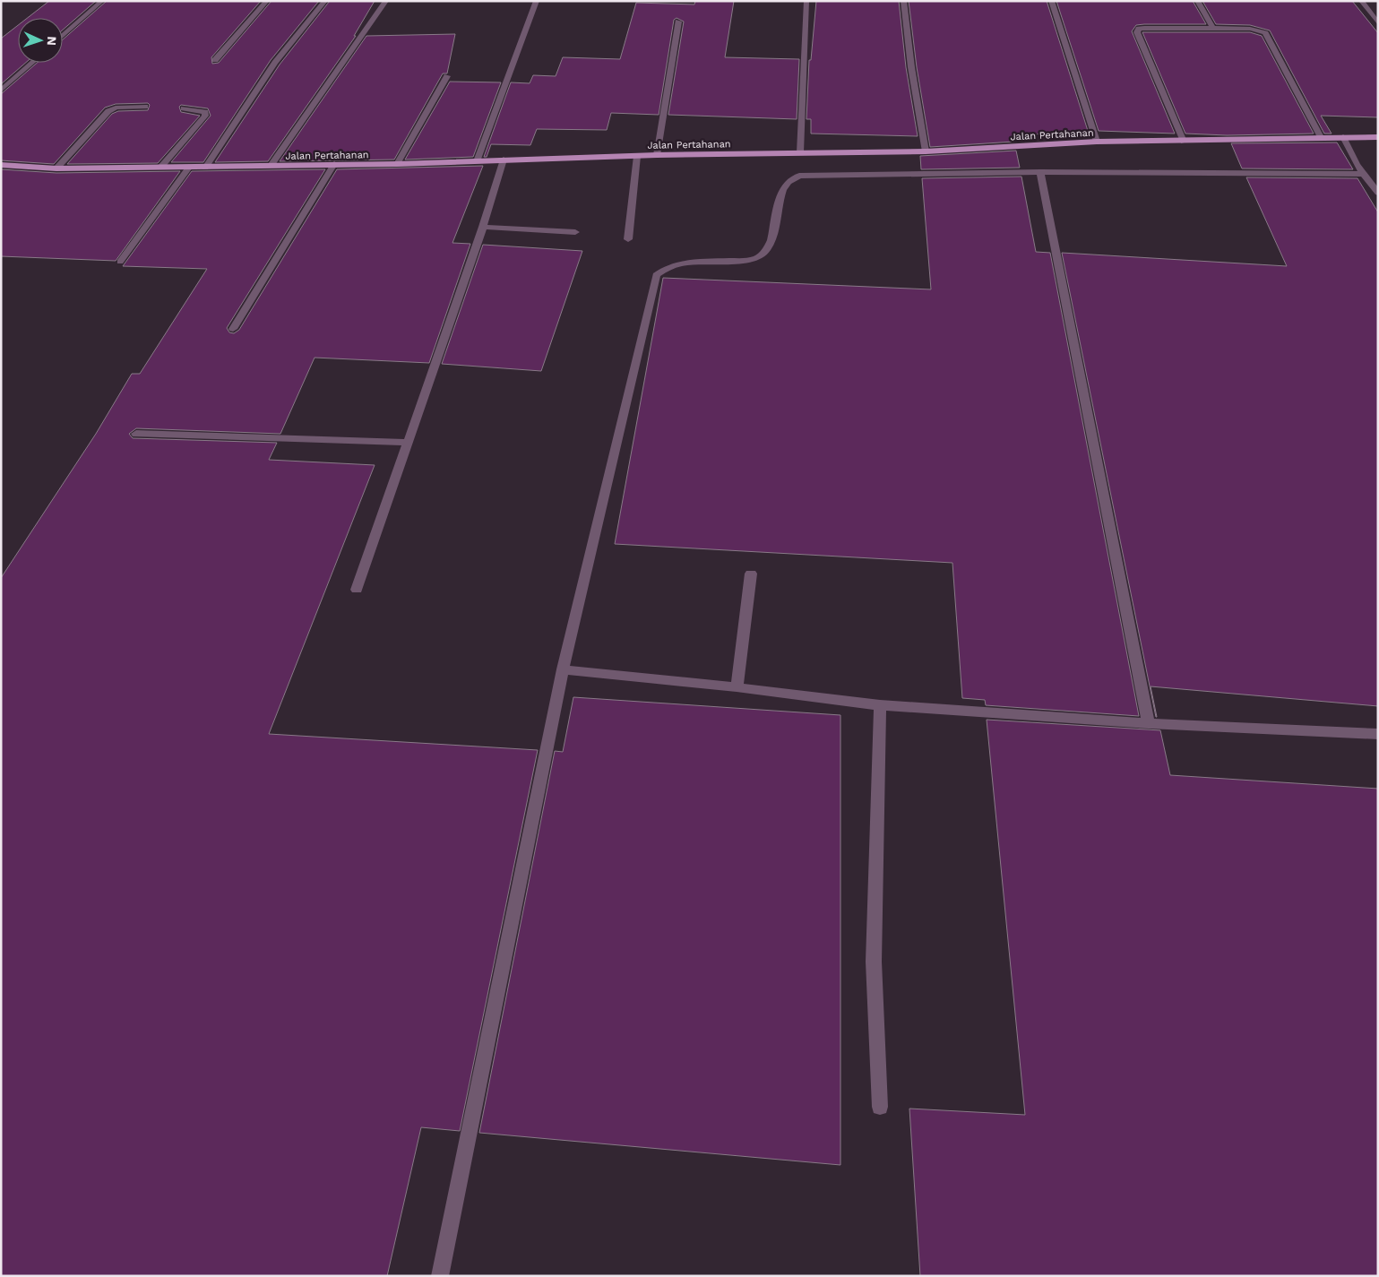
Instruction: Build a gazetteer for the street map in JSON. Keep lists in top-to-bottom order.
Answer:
{
  "streets": {
    "main road": ["Jalan Pertahanan"]
  },
  "north": "right"
}
